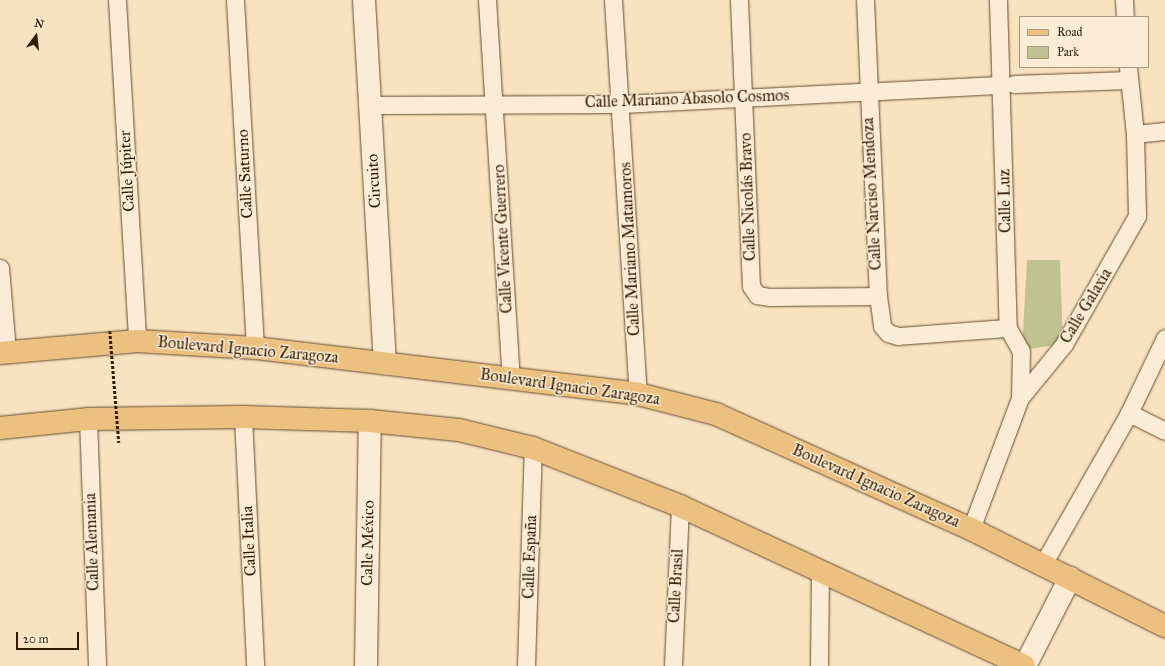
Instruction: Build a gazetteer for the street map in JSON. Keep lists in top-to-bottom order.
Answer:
{
  "streets": {
    "main road": ["Boulevard Ignacio Zaragoza"],
    "street": [
      "Calle Mariano Abasolo Cosmos",
      "Calle Júpiter",
      "Calle Saturno",
      "Circuito",
      "Calle Narciso Mendoza",
      "Calle Nicolás Bravo",
      "Calle Luz",
      "Calle Vicente Guerrero",
      "Calle Mariano Matamoros",
      "Calle Galaxia",
      "Calle Italia",
      "Calle Alemania",
      "Calle México",
      "Calle España",
      "Calle Brasil"
    ]
  },
  "crossings": [
    ["Calle Mariano Abasolo Cosmos", "Circuito"],
    ["Calle Mariano Abasolo Cosmos", "Calle Narciso Mendoza"],
    ["Calle Mariano Abasolo Cosmos", "Calle Nicolás Bravo"],
    ["Calle Mariano Abasolo Cosmos", "Calle Luz"],
    ["Calle Mariano Abasolo Cosmos", "Calle Vicente Guerrero"],
    ["Calle Mariano Abasolo Cosmos", "Calle Mariano Matamoros"],
    ["Calle Mariano Abasolo Cosmos", "Calle Galaxia"],
    ["Calle Júpiter", "Boulevard Ignacio Zaragoza"],
    ["Calle Saturno", "Boulevard Ignacio Zaragoza"],
    ["Circuito", "Boulevard Ignacio Zaragoza"],
    ["Calle Narciso Mendoza", "Calle Nicolás Bravo"],
    ["Calle Narciso Mendoza", "Calle Luz"],
    ["Calle Luz", "Calle Galaxia"],
    ["Calle Vicente Guerrero", "Boulevard Ignacio Zaragoza"],
    ["Calle Mariano Matamoros", "Boulevard Ignacio Zaragoza"],
    ["Calle Galaxia", "Boulevard Ignacio Zaragoza"]
  ],
  "legend": ["Road", "Park"],
  "scale_bar": "20 m",
  "north": "top"
}
